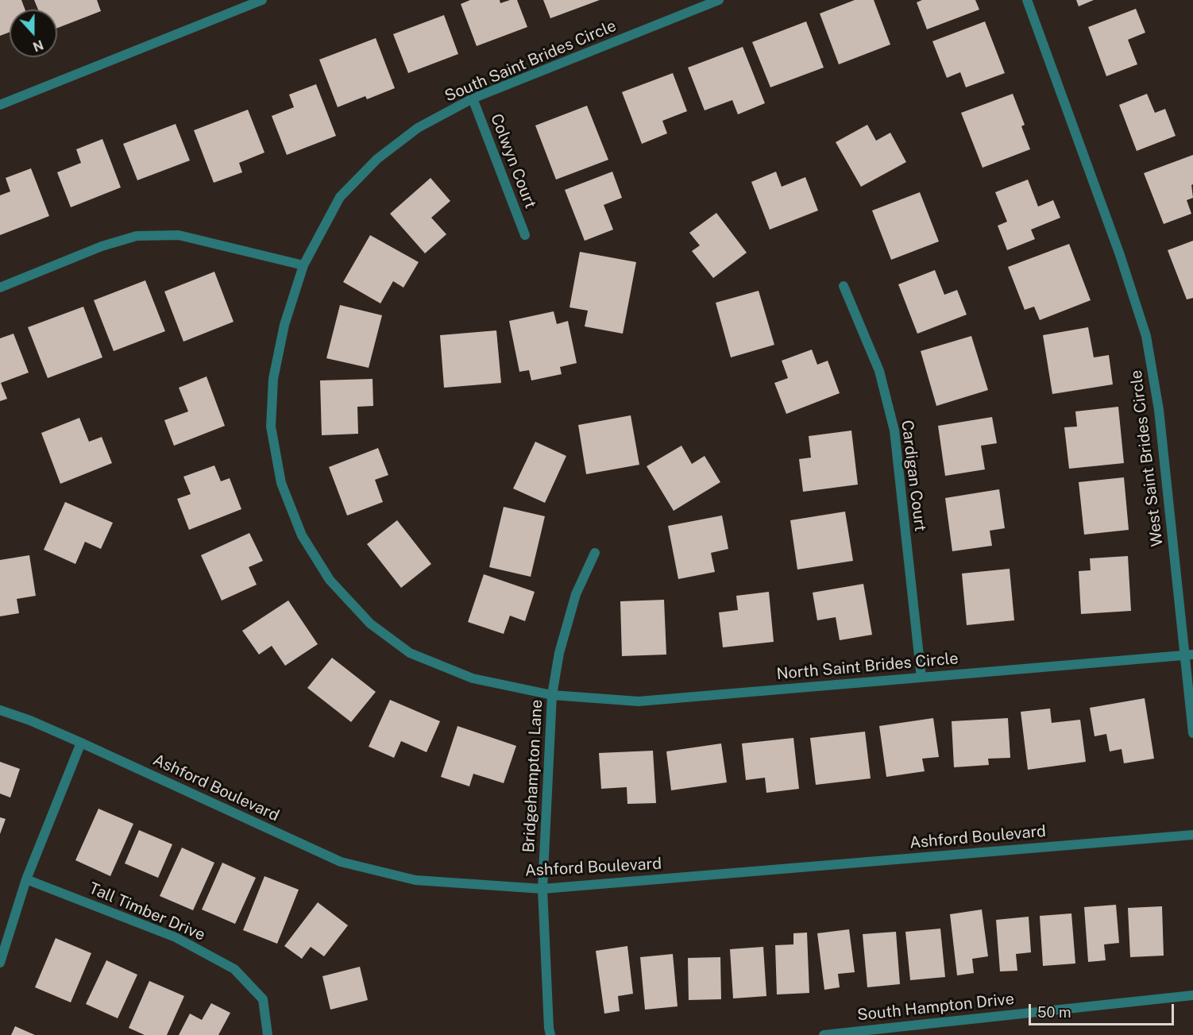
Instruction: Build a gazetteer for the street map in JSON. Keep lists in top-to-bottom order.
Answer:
{
  "streets": {
    "street": [
      "South Saint Brides Circle",
      "Colwyn Court",
      "West Saint Brides Circle",
      "Cardigan Court",
      "North Saint Brides Circle",
      "Bridgehampton Lane",
      "Ashford Boulevard",
      "Tall Timber Drive",
      "South Hampton Drive"
    ]
  },
  "crossings": [
    ["South Saint Brides Circle", "Colwyn Court"],
    ["South Saint Brides Circle", "North Saint Brides Circle"],
    ["South Saint Brides Circle", "Bridgehampton Lane"],
    ["West Saint Brides Circle", "North Saint Brides Circle"],
    ["Cardigan Court", "North Saint Brides Circle"],
    ["North Saint Brides Circle", "Bridgehampton Lane"],
    ["Bridgehampton Lane", "Ashford Boulevard"]
  ],
  "scale_bar": "50 m",
  "north": "bottom"
}
